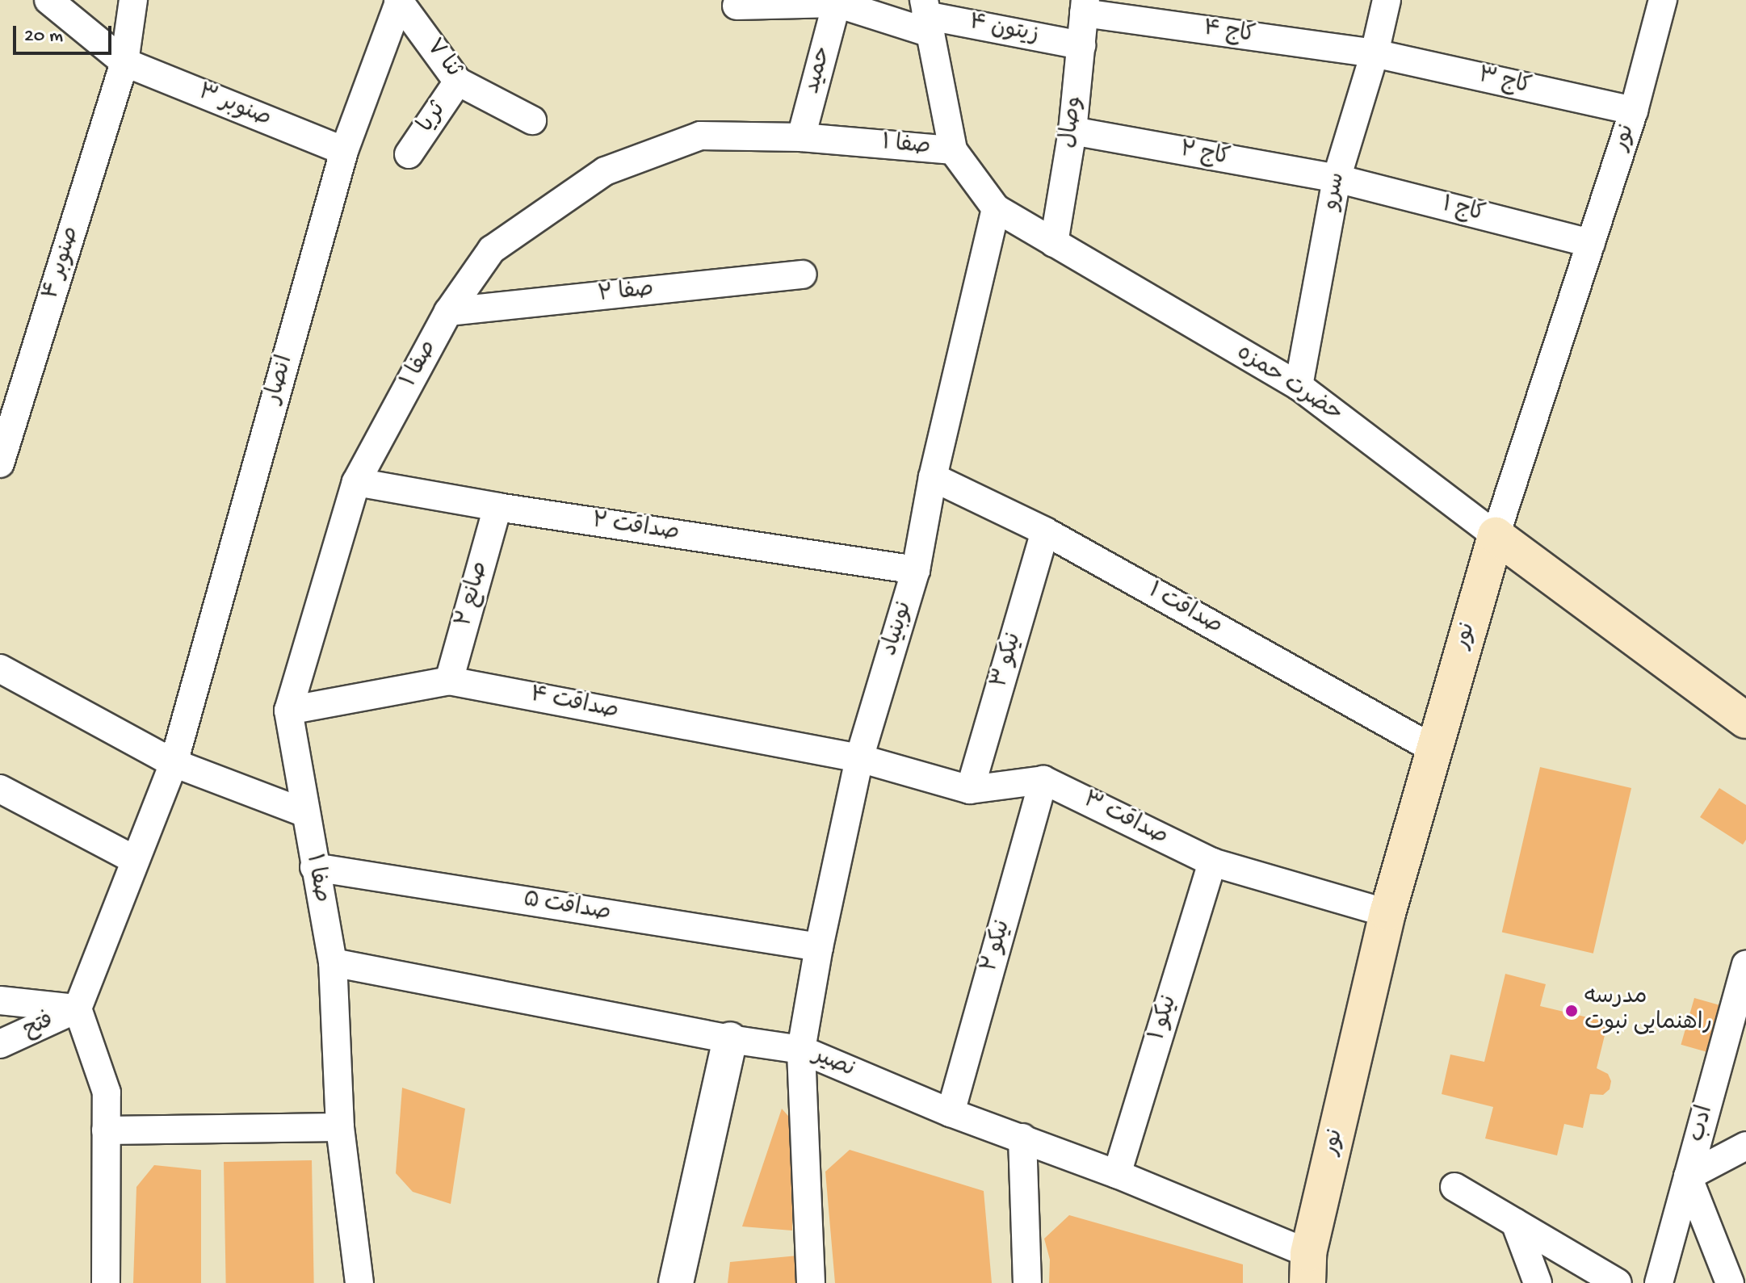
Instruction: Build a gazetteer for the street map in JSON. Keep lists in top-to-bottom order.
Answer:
{
  "streets": {
    "main road": ["نور", "حضرت حمزه"],
    "street": [
      "زیتون ۴",
      "کاج ۴",
      "ثنا ۷",
      "حمید",
      "کاج ۳",
      "صنوبر ۳",
      "ثریا",
      "وصال",
      "صفا ۱",
      "کاج ۲",
      "سرو",
      "کاج ۱",
      "صنوبر ۴",
      "صفا ۲",
      "انصار",
      "صداقت ۲",
      "صانع ۲",
      "صداقت ۱",
      "نوبنیاد",
      "نیکو ۳",
      "صداقت ۴",
      "صداقت ۳",
      "صداقت ۵",
      "نیکو ۲",
      "نیکو ۱",
      "فتح",
      "نصیر",
      "ادب"
    ]
  },
  "crossings": [
    ["زیتون ۴", "حمید"],
    ["زیتون ۴", "وصال"],
    ["زیتون ۴", "حضرت حمزه"],
    ["کاج ۴", "کاج ۳"],
    ["کاج ۴", "وصال"],
    ["کاج ۴", "سرو"],
    ["ثنا ۷", "ثریا"],
    ["ثنا ۷", "انصار"],
    ["حمید", "صفا ۱"],
    ["کاج ۳", "نور"],
    ["کاج ۳", "سرو"],
    ["صنوبر ۳", "صنوبر ۴"],
    ["صنوبر ۳", "انصار"],
    ["وصال", "کاج ۲"],
    ["وصال", "حضرت حمزه"],
    ["نور", "کاج ۱"],
    ["نور", "حضرت حمزه"],
    ["نور", "صداقت ۱"],
    ["نور", "صداقت ۳"],
    ["نور", "نصیر"],
    ["صفا ۱", "صفا ۲"],
    ["صفا ۱", "حضرت حمزه"],
    ["صفا ۱", "صداقت ۲"],
    ["صفا ۱", "صداقت ۴"],
    ["صفا ۱", "صداقت ۵"],
    ["صفا ۱", "نصیر"],
    ["کاج ۲", "سرو"],
    ["کاج ۲", "کاج ۱"],
    ["سرو", "کاج ۱"],
    ["سرو", "حضرت حمزه"],
    ["انصار", "فتح"],
    ["حضرت حمزه", "نوبنیاد"],
    ["صداقت ۲", "صانع ۲"],
    ["صداقت ۲", "نوبنیاد"],
    ["صانع ۲", "صداقت ۴"],
    ["صداقت ۱", "نوبنیاد"],
    ["صداقت ۱", "نیکو ۳"],
    ["نوبنیاد", "صداقت ۴"],
    ["نوبنیاد", "صداقت ۵"],
    ["نوبنیاد", "نصیر"],
    ["صداقت ۳", "نیکو ۲"],
    ["صداقت ۳", "نیکو ۱"],
    ["نیکو ۲", "نصیر"],
    ["نیکو ۱", "نصیر"]
  ],
  "places": ["مدرسه راهنمایی نبوت"],
  "scale_bar": "20 m"
}
